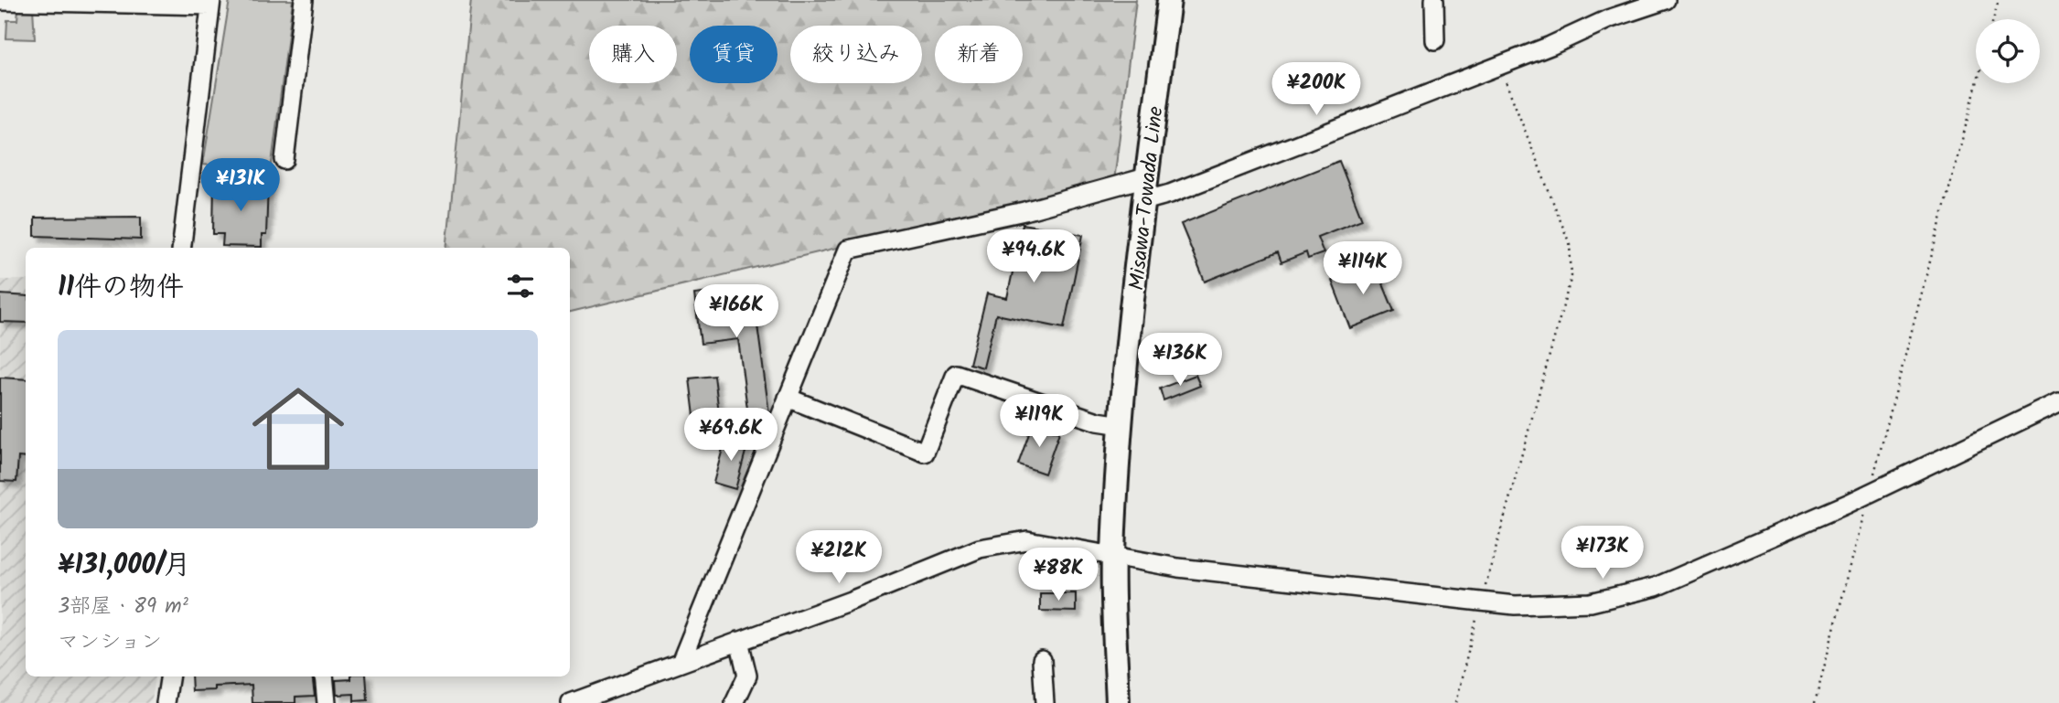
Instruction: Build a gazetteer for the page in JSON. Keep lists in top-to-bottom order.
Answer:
{
  "streets": {
    "main road": ["Misawa-Towada Line"]
  },
  "page": {
    "chip": [
      "購入",
      "賃貸",
      "絞り込み",
      "新着"
    ],
    "price": [
      "¥200K",
      "¥131K",
      "¥94.6K",
      "¥114K",
      "¥166K",
      "¥136K",
      "¥119K",
      "¥69.6K",
      "¥173K",
      "¥212K",
      "¥88K"
    ],
    "heading": "11件の物件",
    "list": [
      {
        "name": "¥131,000/月",
        "note": "3部屋 · 89 m² · マンション"
      }
    ]
  }
}
